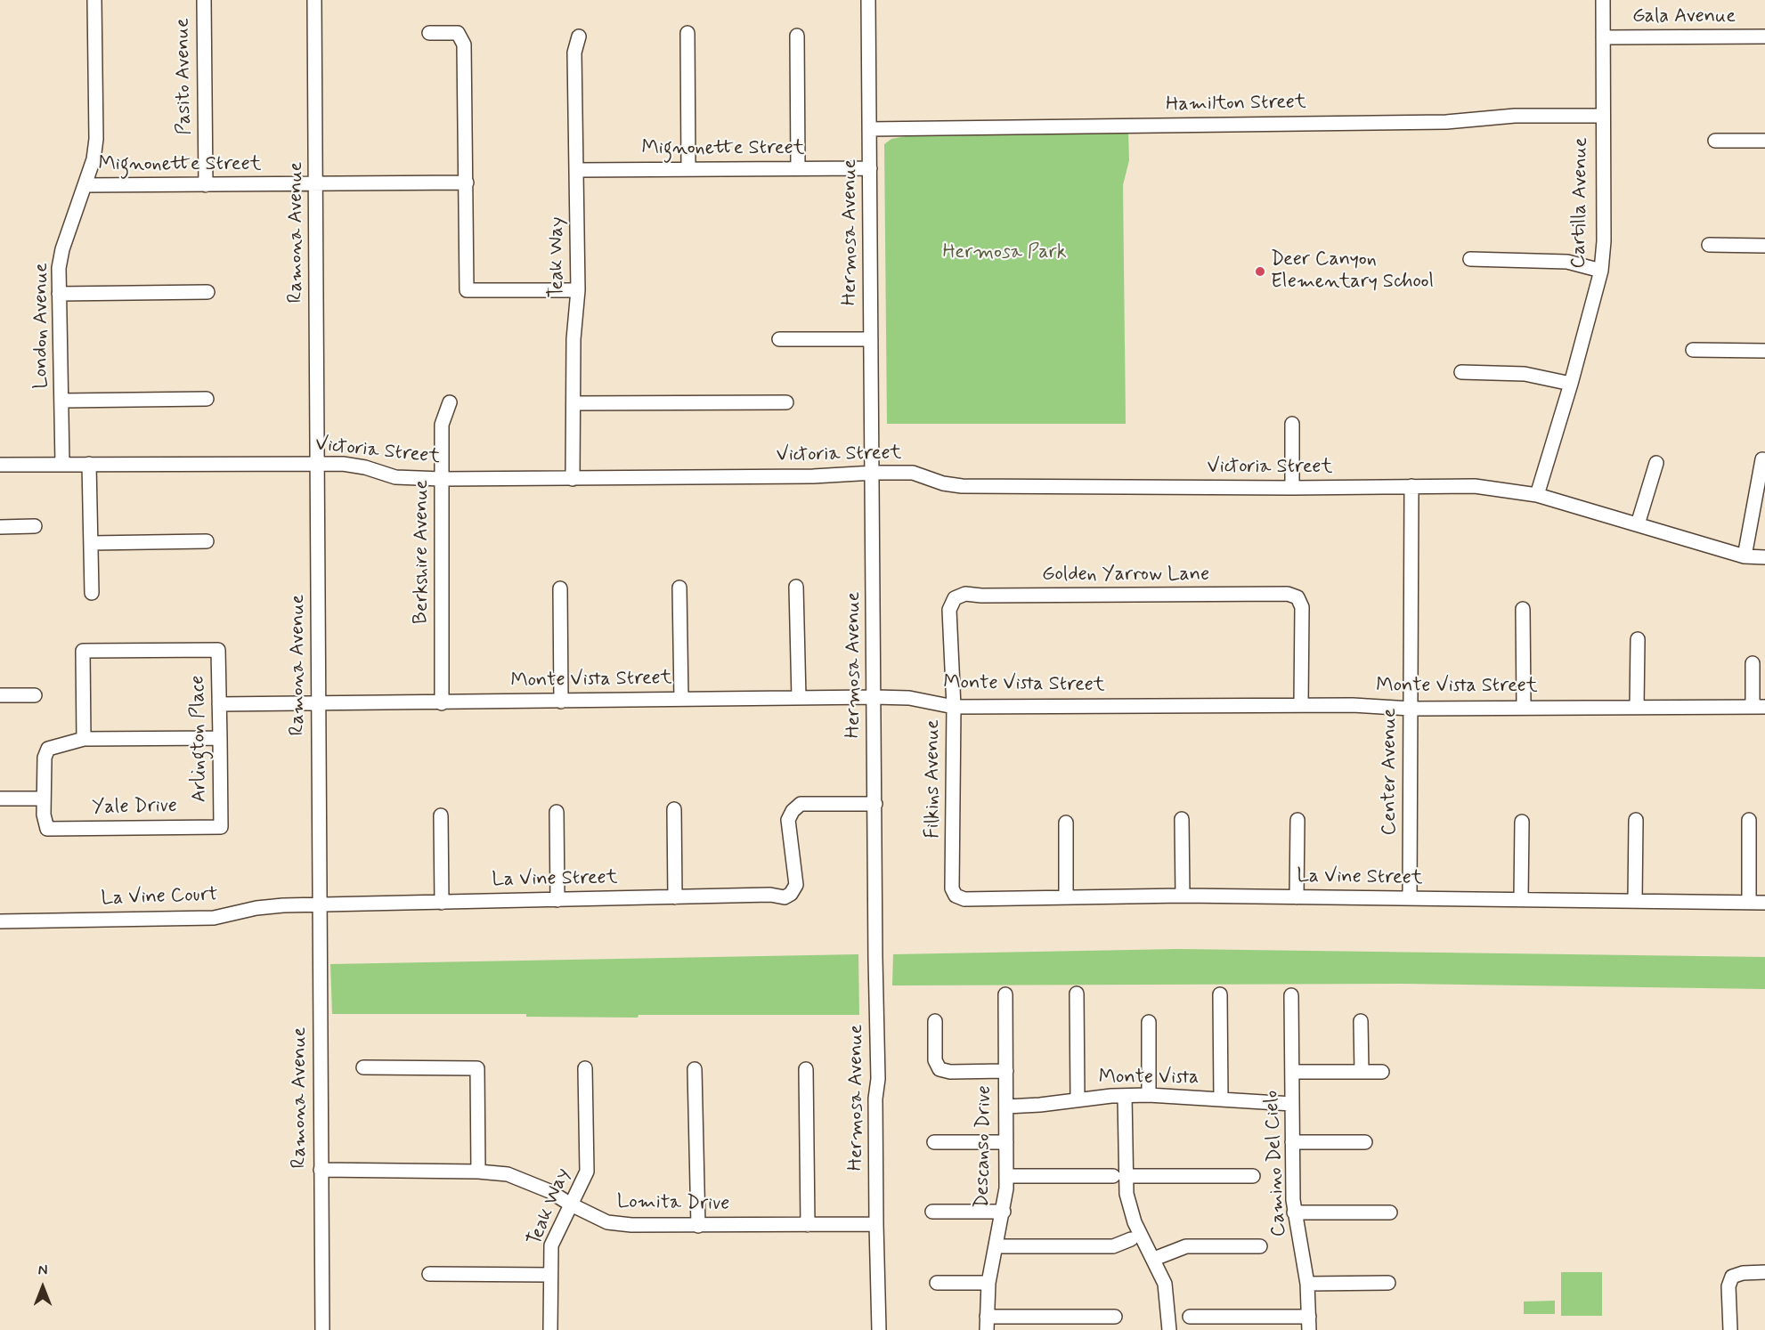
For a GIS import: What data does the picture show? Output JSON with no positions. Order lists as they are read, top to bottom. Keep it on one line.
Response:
{"streets":{"street":["Gala Avenue","Pasito Avenue","Hamilton Street","Mignonette Street","Cartilla Avenue","Ramona Avenue","Hermosa Avenue","Teak Way","London Avenue","Victoria Street","Berkshire Avenue","Golden Yarrow Lane","Monte Vista Street","Arlington Place","Center Avenue","Filkins Avenue","Yale Drive","La Vine Street","La Vine Court","Monte Vista","Descanso Drive","Camino Del Cielo","Lomita Drive"]},"crossings":[["Gala Avenue","Cartilla Avenue"],["Pasito Avenue","Mignonette Street"],["Hamilton Street","Cartilla Avenue"],["Hamilton Street","Hermosa Avenue"],["Mignonette Street","Ramona Avenue"],["Mignonette Street","Hermosa Avenue"],["Mignonette Street","Teak Way"],["Mignonette Street","London Avenue"],["Cartilla Avenue","Victoria Street"],["Ramona Avenue","Victoria Street"],["Ramona Avenue","Monte Vista Street"],["Ramona Avenue","La Vine Street"],["Ramona Avenue","La Vine Court"],["Ramona Avenue","Lomita Drive"],["Hermosa Avenue","Victoria Street"],["Hermosa Avenue","Monte Vista Street"],["Hermosa Avenue","La Vine Street"],["Hermosa Avenue","Lomita Drive"],["Teak Way","Victoria Street"],["Teak Way","Lomita Drive"],["London Avenue","Victoria Street"],["Victoria Street","Berkshire Avenue"],["Victoria Street","Center Avenue"],["Berkshire Avenue","Monte Vista Street"],["Golden Yarrow Lane","Monte Vista Street"],["Golden Yarrow Lane","Filkins Avenue"],["Monte Vista Street","Arlington Place"],["Monte Vista Street","Center Avenue"],["Monte Vista Street","Filkins Avenue"],["Arlington Place","Yale Drive"],["Center Avenue","La Vine Street"],["Filkins Avenue","La Vine Street"],["La Vine Street","La Vine Court"],["Monte Vista","Descanso Drive"],["Monte Vista","Camino Del Cielo"]],"parks":["Hermosa Park"],"places":["Deer Canyon Elementary School"],"north":"top"}
